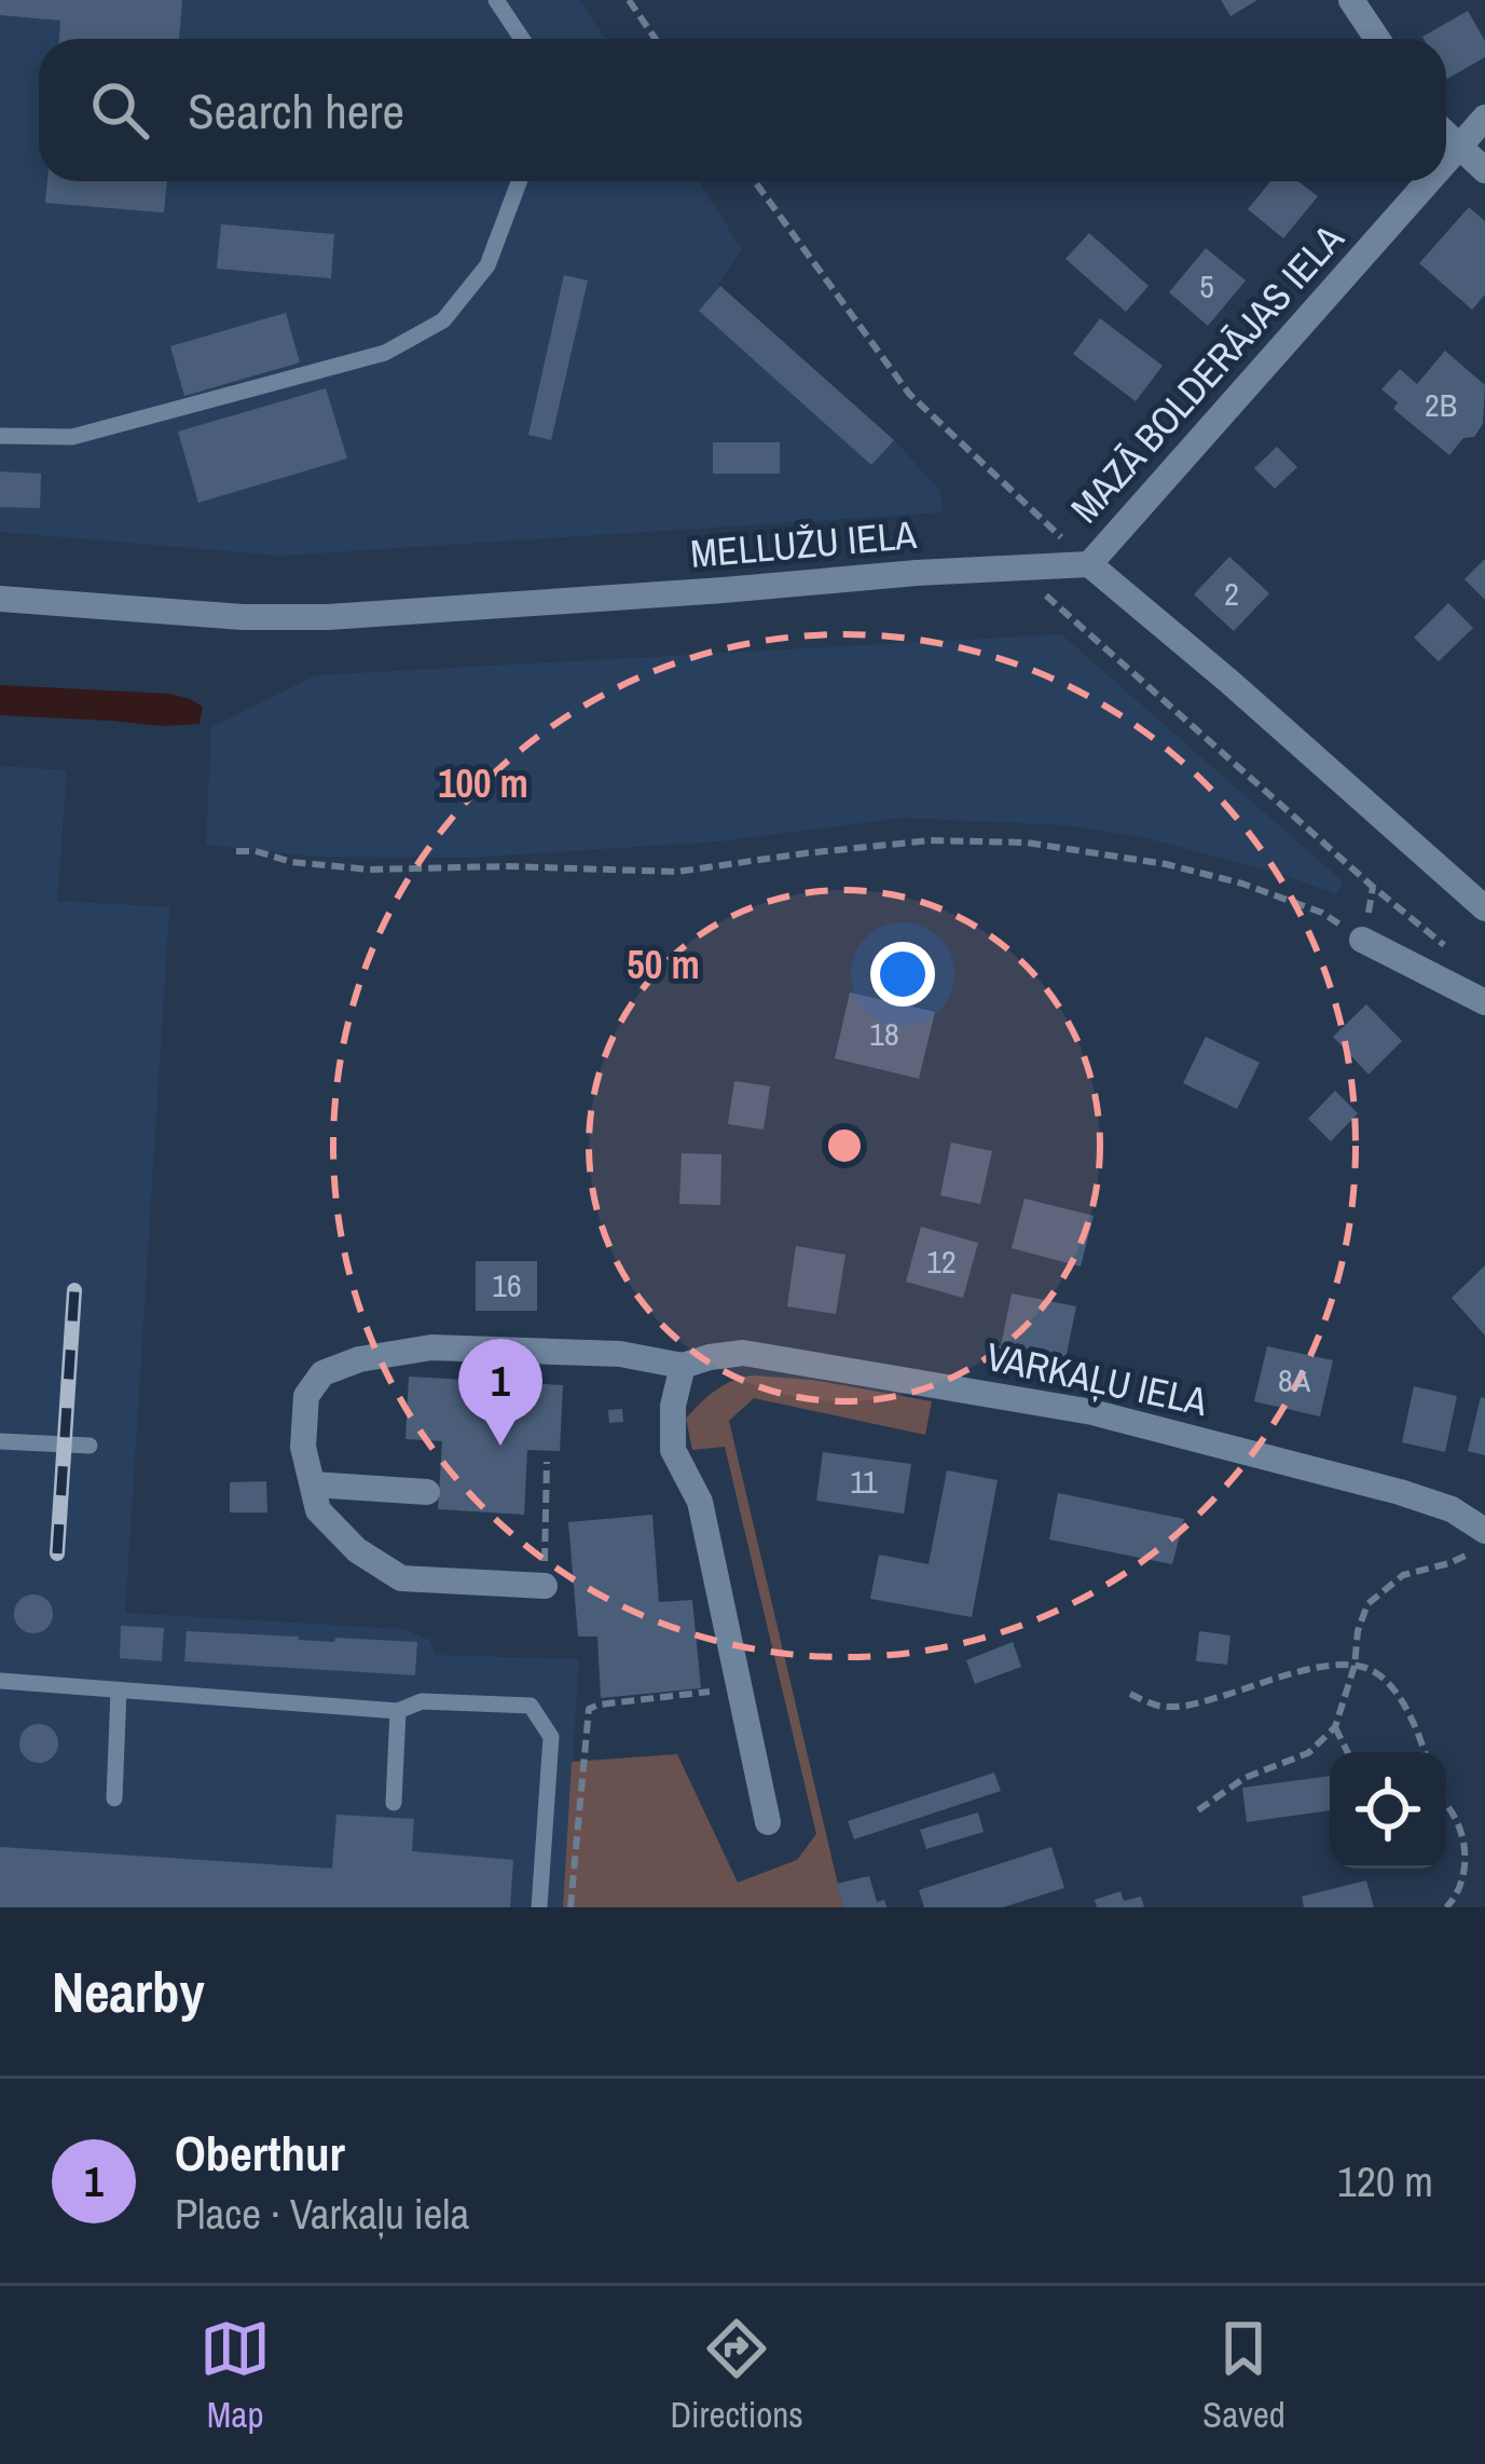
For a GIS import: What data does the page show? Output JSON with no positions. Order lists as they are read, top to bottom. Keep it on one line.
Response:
{"streets":{"street":["MAZĀ BOLDERĀJAS IELA","MELLUŽU IELA","VARKAĻU IELA"]},"crossings":[["MAZĀ BOLDERĀJAS IELA","MELLUŽU IELA"]],"house_numbers":["5","2B","2","18","12","16","8A","11"],"page":{"search":"Search here","pins":"1","heading":"Nearby","list":[{"mark":"1","name":"Oberthur","note":"Place · Varkaļu iela","value":"120 m"}],"nav":["Map","Directions","Saved"]},"rings":["100 m","50 m"]}
